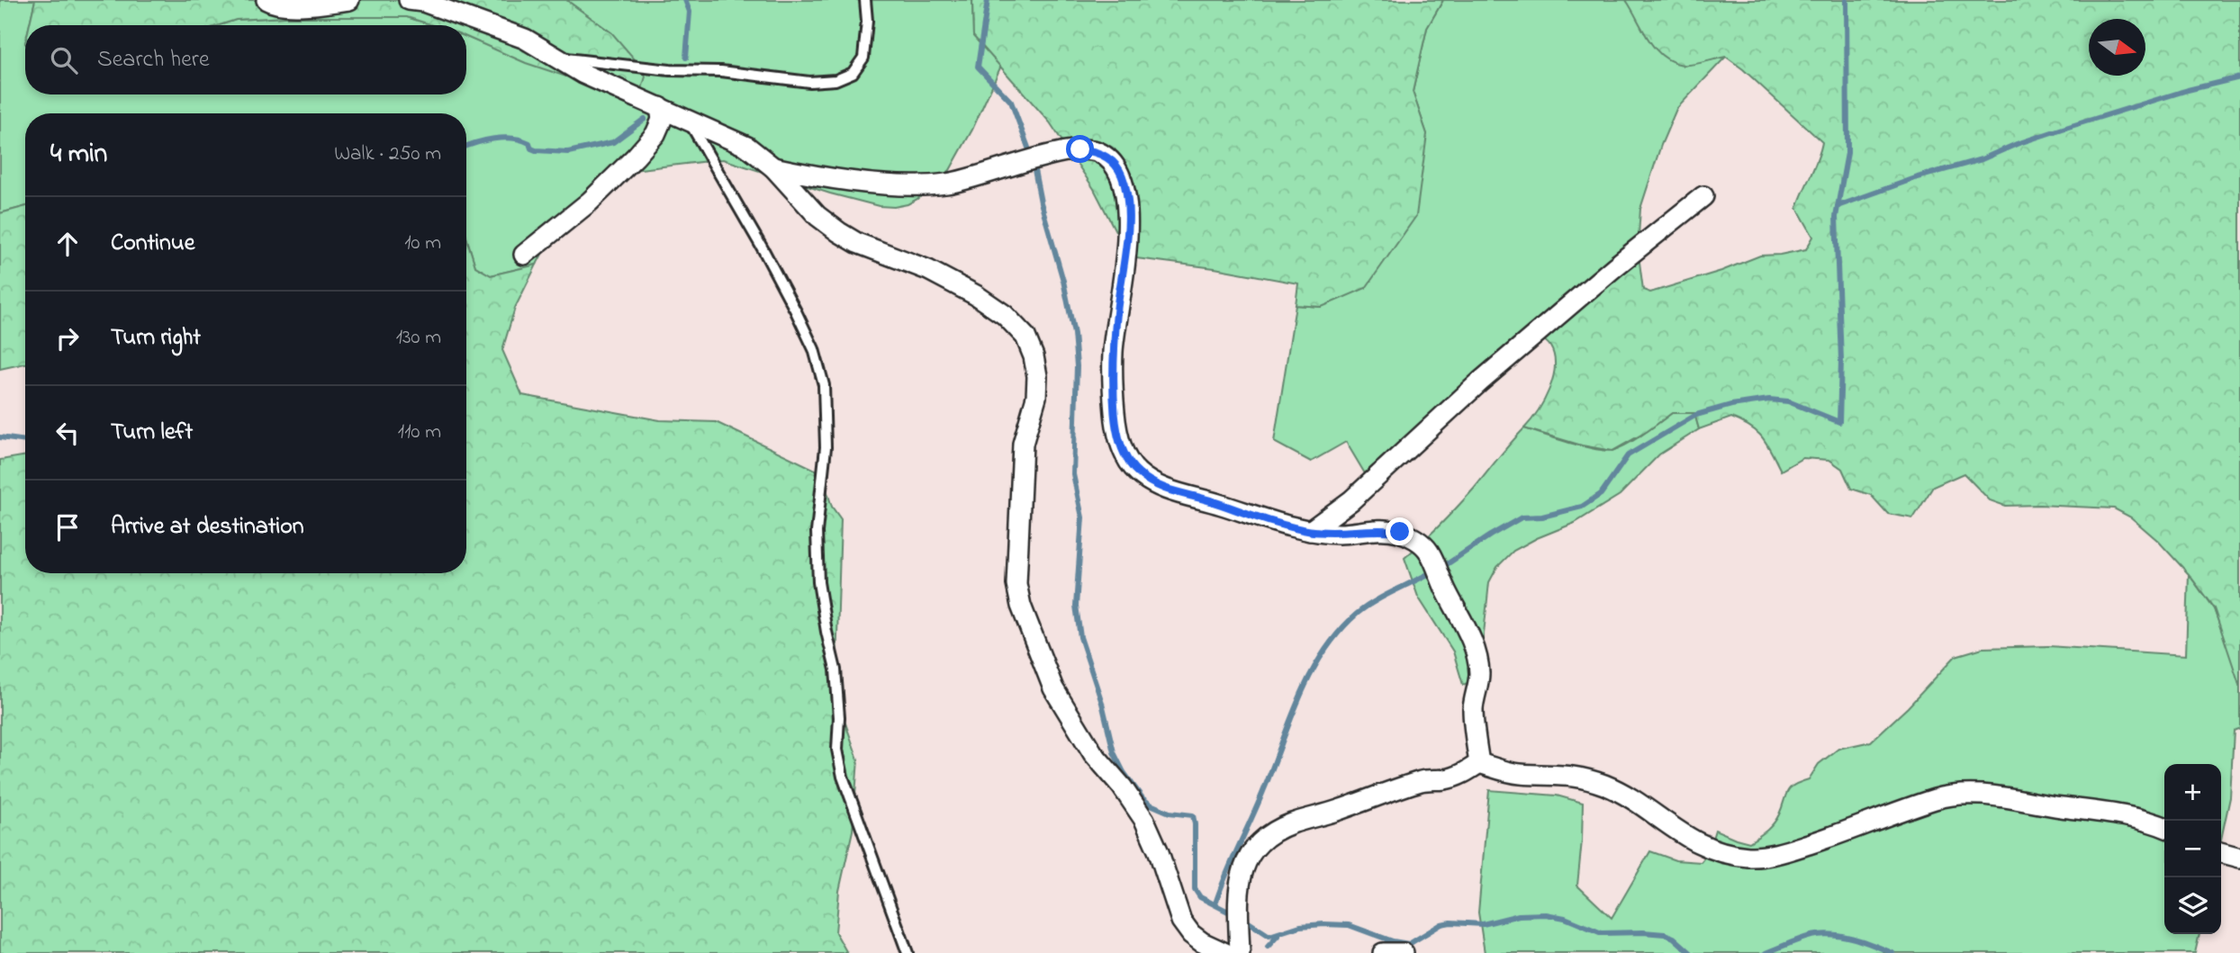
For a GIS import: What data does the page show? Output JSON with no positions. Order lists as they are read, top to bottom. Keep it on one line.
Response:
{"north":"right","page":{"search":"Search here","heading":["4 min","Walk · 250 m"],"list":[["Continue","10 m"],["Turn right","130 m"],["Turn left","110 m"],"Arrive at destination"],"map_buttons":["+","−"]}}
